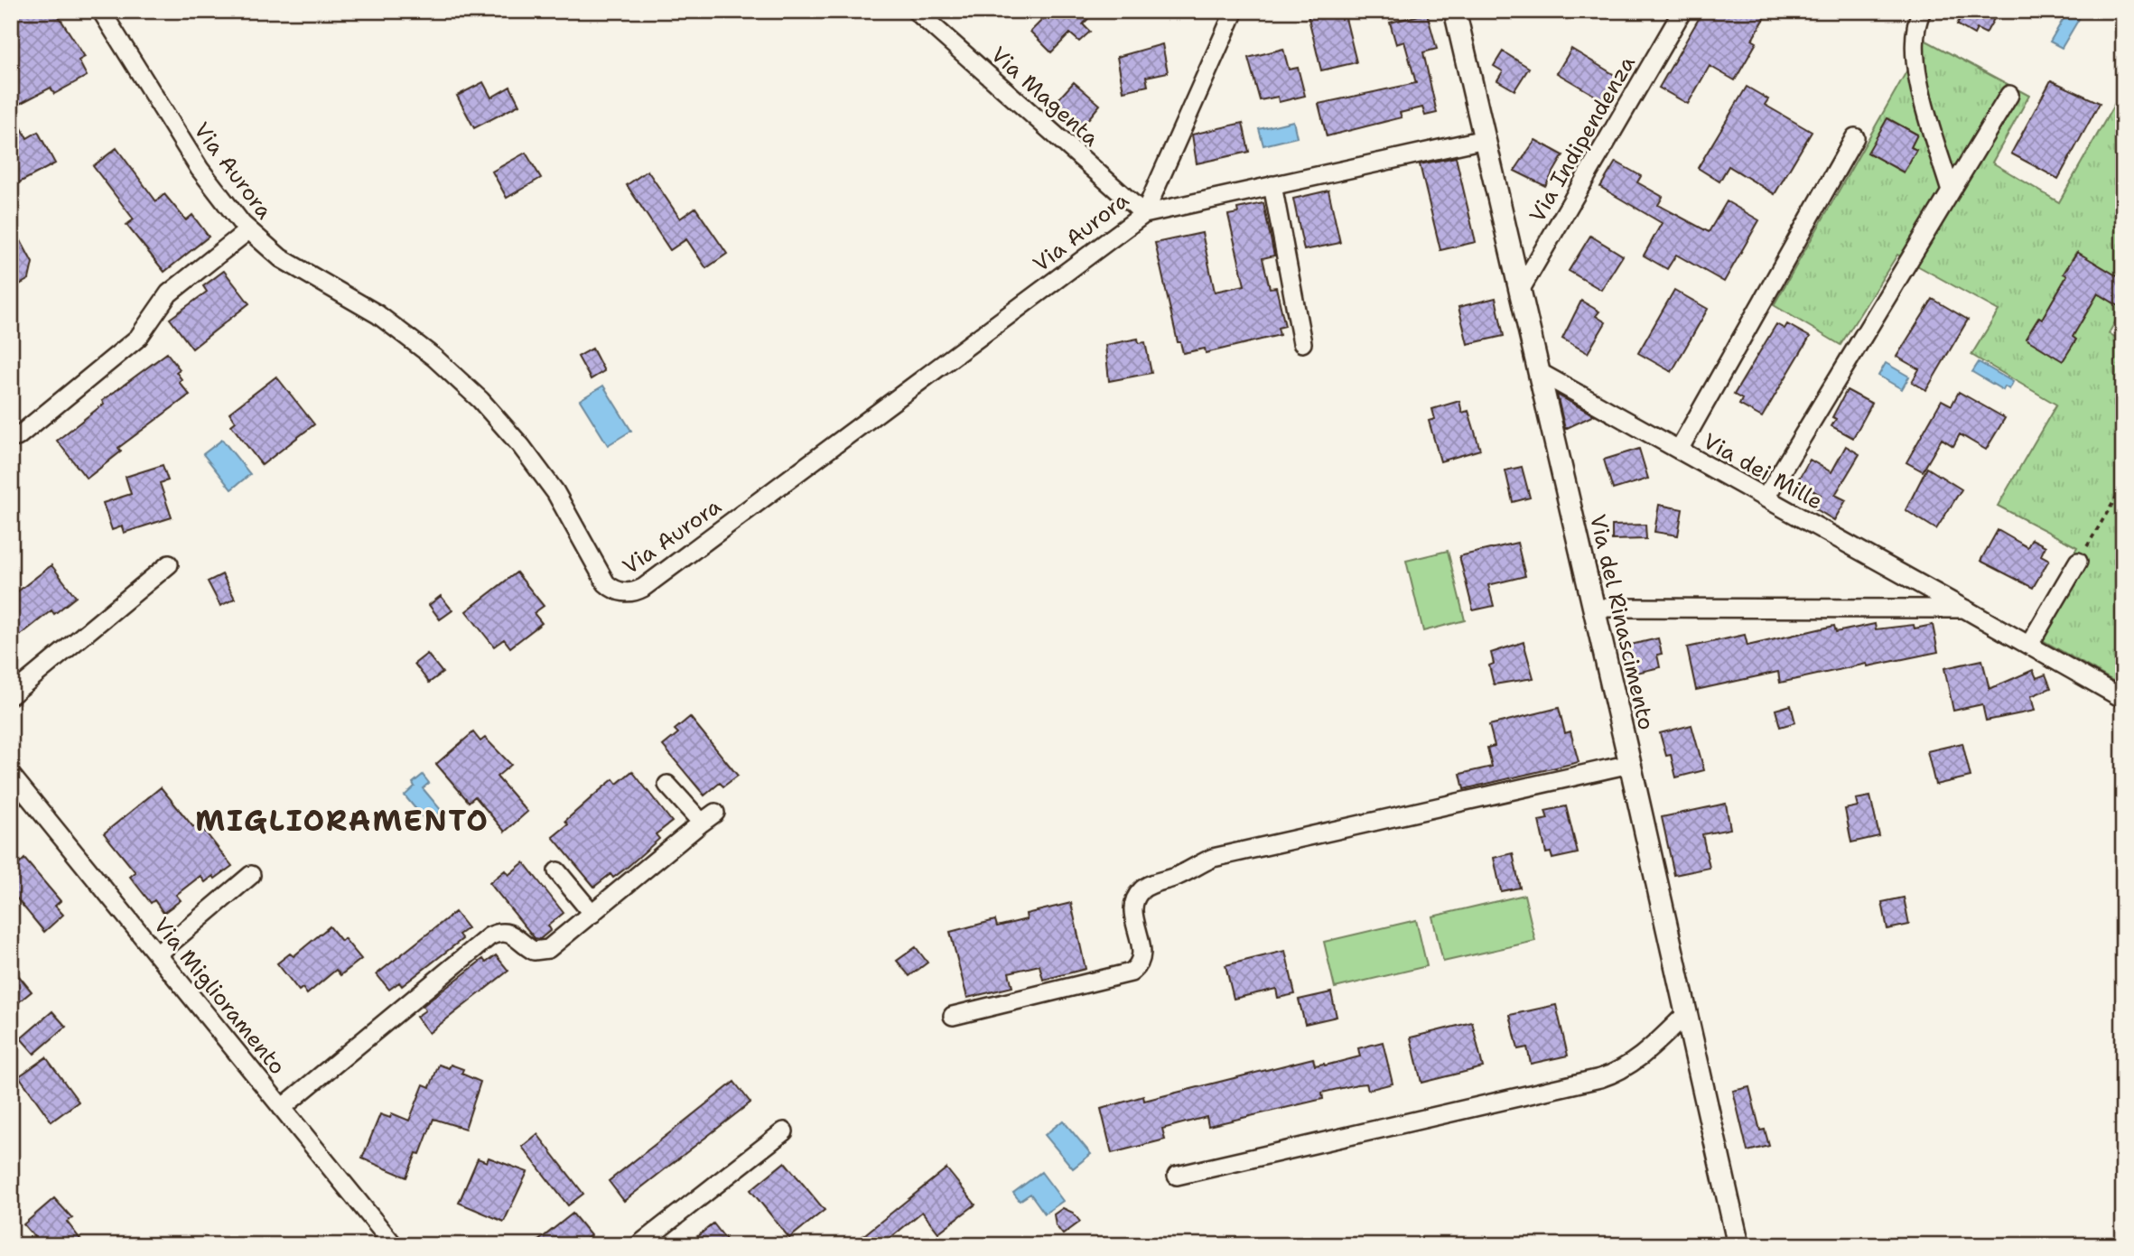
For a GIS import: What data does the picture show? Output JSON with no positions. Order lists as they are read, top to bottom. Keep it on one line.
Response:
{"streets":{"street":["Via Magenta","Via Indipendenza","Via Aurora","Via dei Mille","Via del Rinascimento","Via Miglioramento"]},"crossings":[["Via Magenta","Via Aurora"],["Via Indipendenza","Via del Rinascimento"],["Via dei Mille","Via del Rinascimento"]],"districts":["MIGLIORAMENTO"]}
